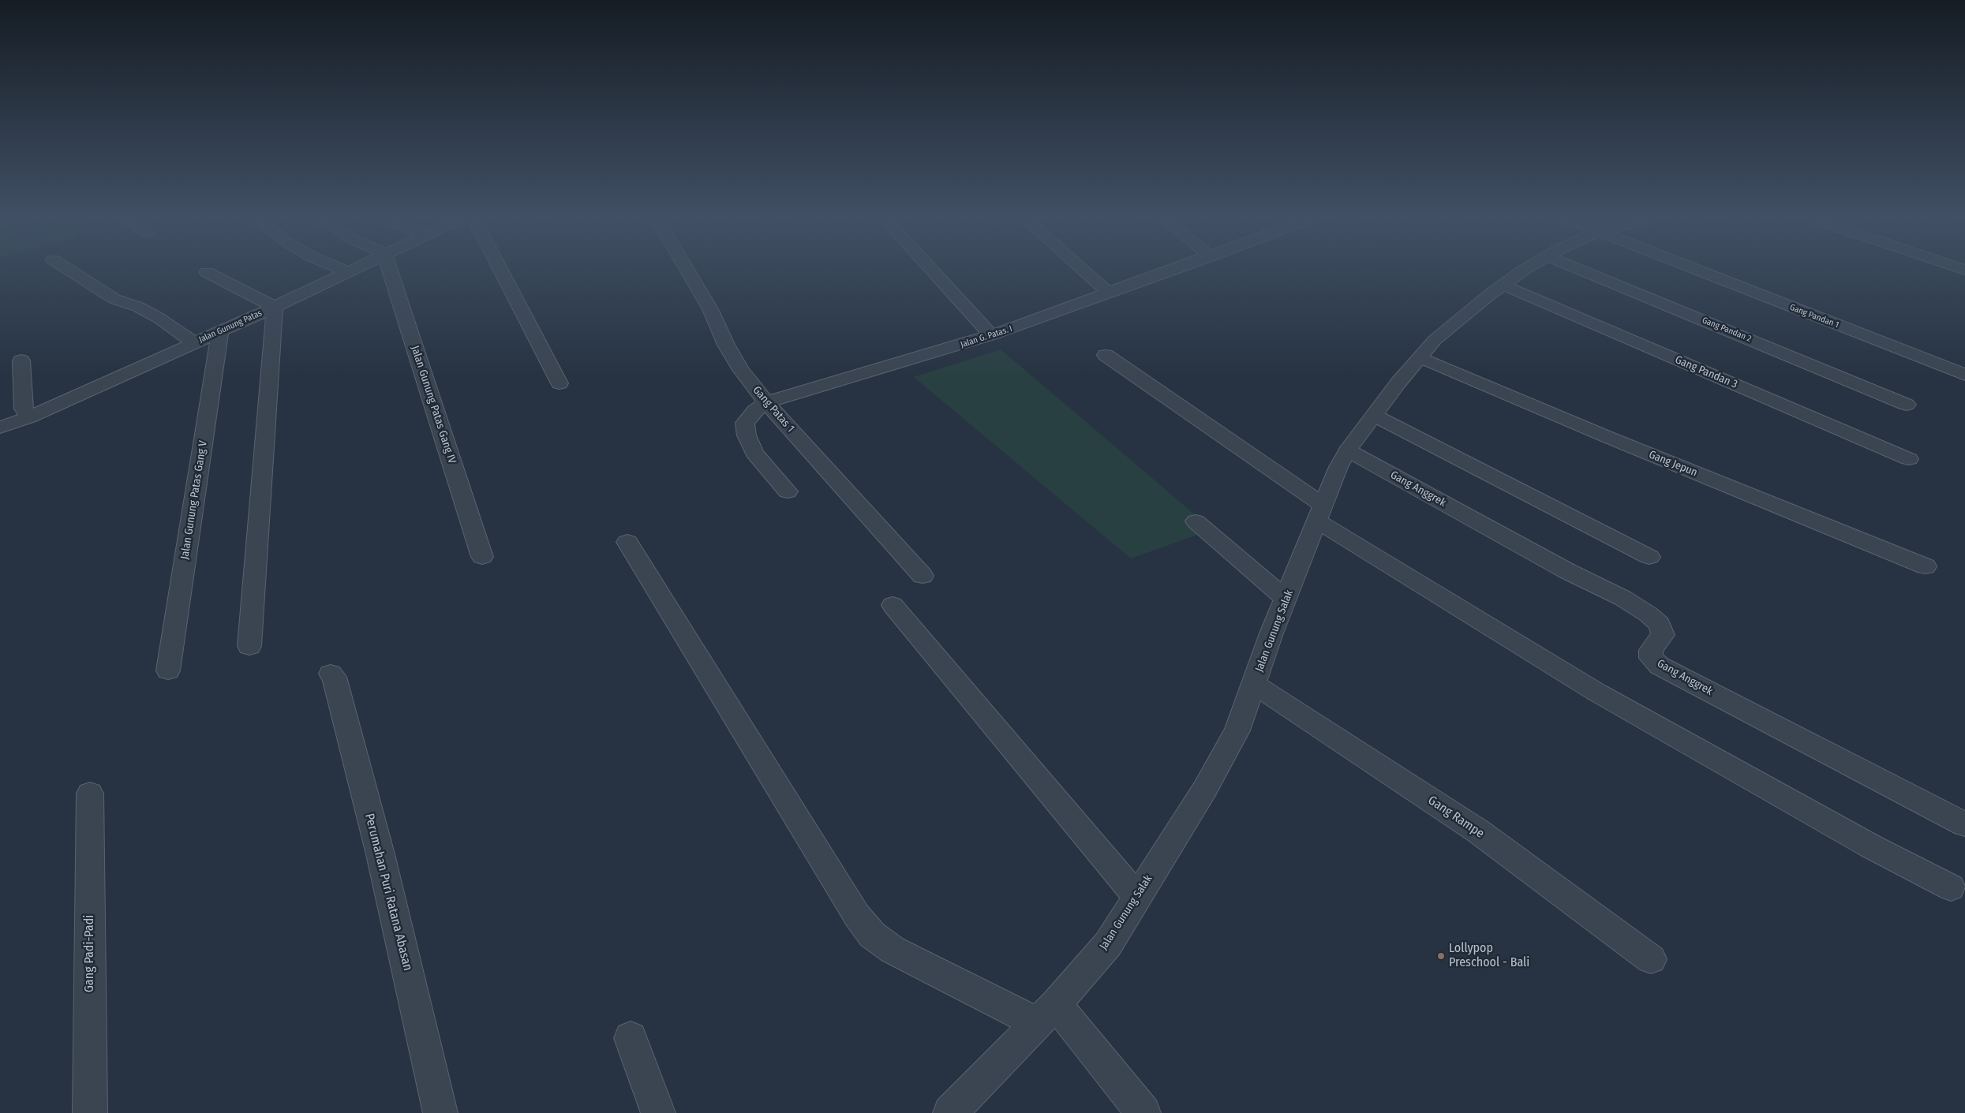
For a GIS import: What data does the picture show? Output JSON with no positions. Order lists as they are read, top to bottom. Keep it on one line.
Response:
{"streets":{"street":["Gang Pandan 1","Jalan Gunung Patas","Gang Pandan 2","Jalan G. Patas. I","Gang Pandan 3","Jalan Gunung Patas Gang IV","Gang Patas 1","Gang Jepun","Gang Anggrek","Jalan Gunung Patas Gang V","Jalan Gunung Salak","Gang Rampe","Perumahan Puri Ratana Abasan","Gang Padi-Padi"]},"crossings":[["Jalan Gunung Patas","Jalan Gunung Patas Gang V"],["Jalan G. Patas. I","Gang Patas 1"],["Gang Pandan 3","Jalan Gunung Salak"],["Gang Jepun","Jalan Gunung Salak"],["Gang Anggrek","Jalan Gunung Salak"],["Jalan Gunung Salak","Gang Rampe"]],"places":["Lollypop Preschool - Bali"]}
